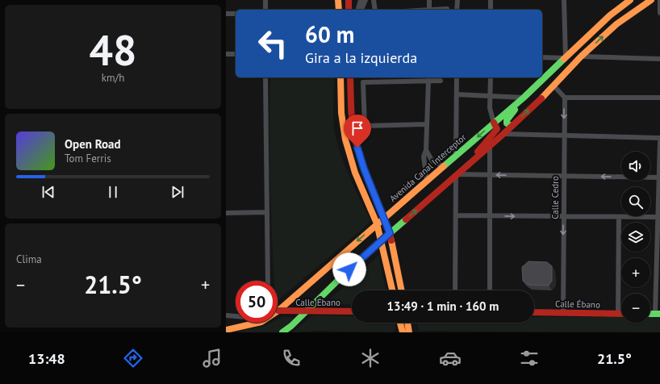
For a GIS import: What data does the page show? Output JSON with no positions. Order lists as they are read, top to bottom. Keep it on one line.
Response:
{"streets":{"main road":["Avenida Canal Interceptor","Calle Ébano"],"street":["Calle Cedro"]},"crossings":[["Avenida Canal Interceptor","Calle Ébano"],["Calle Cedro","Calle Ébano"]],"one_way":["Calle Cedro"],"page":{"tile":[["48","km/h"],"Clima"],"turn":["60 m","Gira a la izquierda"],"song":["Open Road","Tom Ferris"],"map_buttons":["+","−"],"heat":["−","21.5°","+"],"limit":"50","trip":"13:49 · 1 min · 160 m","tabs":["13:48","21.5°"]}}
